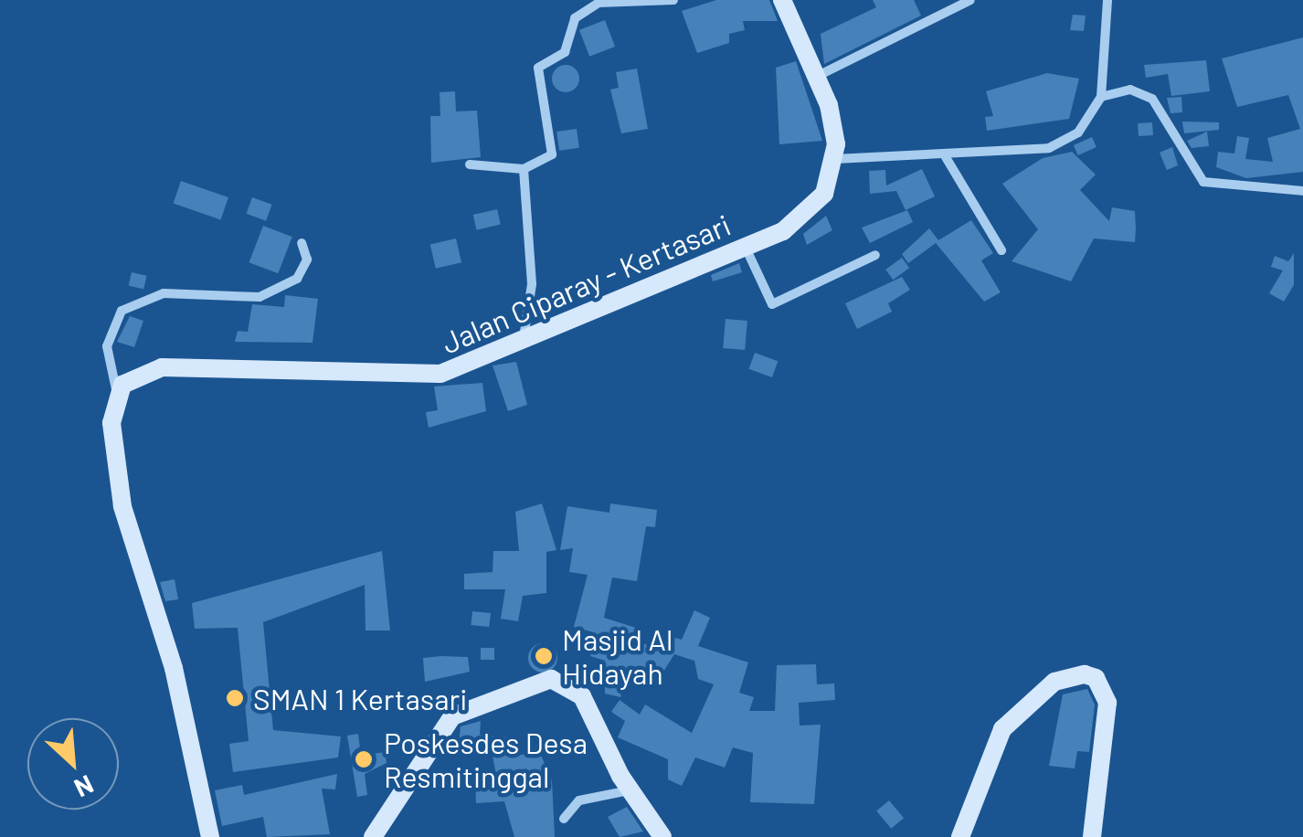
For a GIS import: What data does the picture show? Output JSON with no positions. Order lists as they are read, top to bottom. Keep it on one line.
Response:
{"streets":{"main road":["Jalan Ciparay - Kertasari"]},"places":["Masjid Al Hidayah","SMAN 1 Kertasari","Poskesdes Desa Resmitinggal"],"north":"bottom right"}
